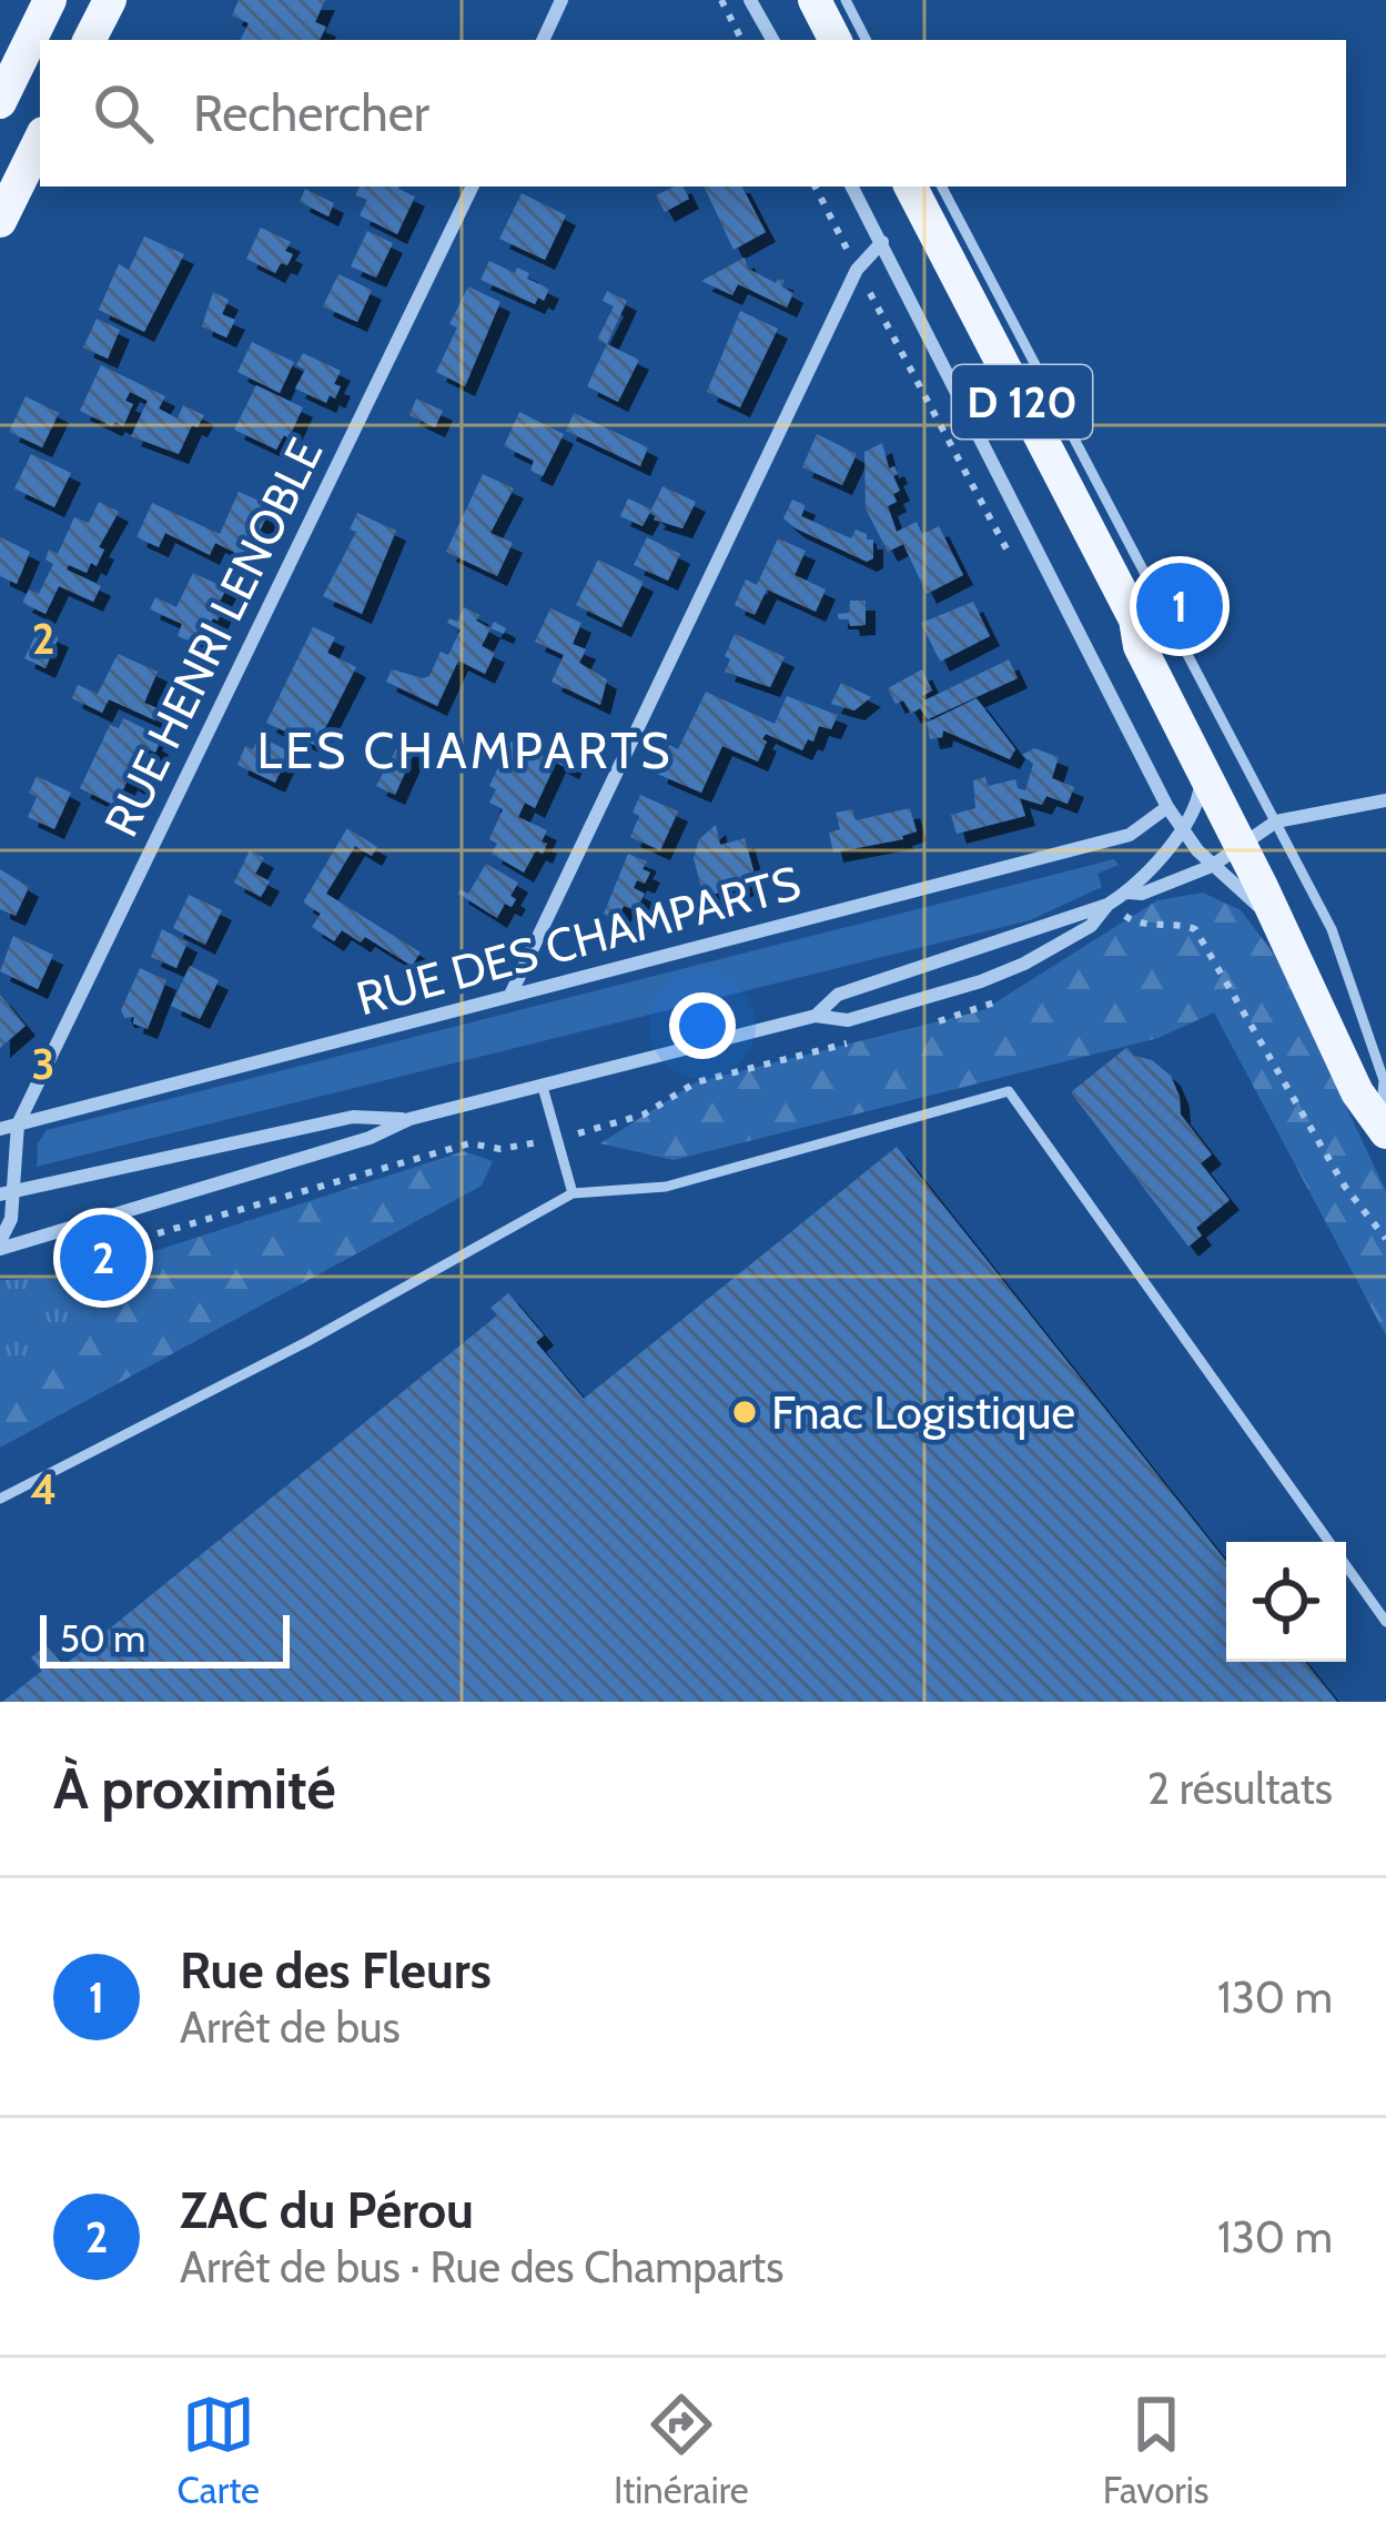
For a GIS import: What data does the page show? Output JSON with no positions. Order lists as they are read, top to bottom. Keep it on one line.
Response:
{"streets":{"main road":["D 120"],"street":["RUE HENRI LENOBLE","RUE DES CHAMPARTS"]},"crossings":[["RUE HENRI LENOBLE","RUE DES CHAMPARTS"]],"districts":["LES CHAMPARTS"],"places":["Fnac Logistique"],"scale_bar":"50 m","page":{"search":"Rechercher","pins":["1","2"],"scale":"50 m","heading":["À proximité","2 résultats"],"list":[{"mark":"1","name":"Rue des Fleurs","note":"Arrêt de bus","value":"130 m"},{"mark":"2","name":"ZAC du Pérou","note":"Arrêt de bus · Rue des Champarts","value":"130 m"}],"nav":["Carte","Itinéraire","Favoris"]},"grid":{"rows":["2","3","4"]}}
